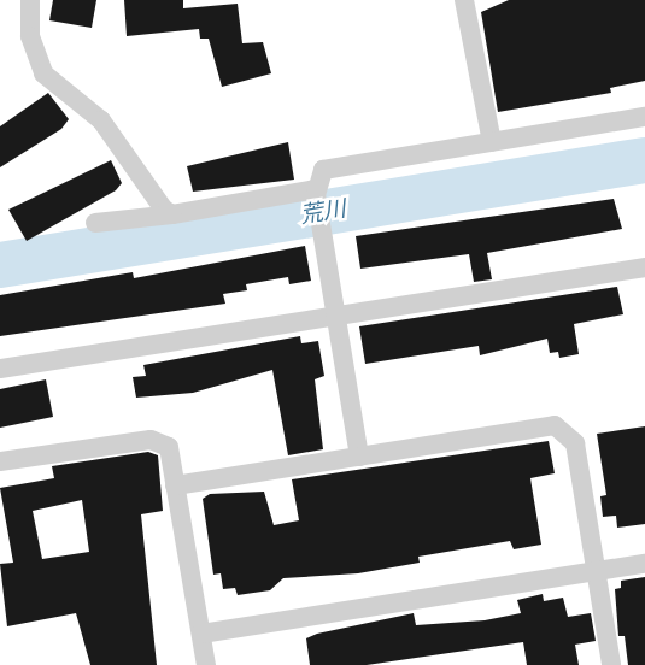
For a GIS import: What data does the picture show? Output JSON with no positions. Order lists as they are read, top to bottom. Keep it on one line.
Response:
{"water":["荒川"]}
